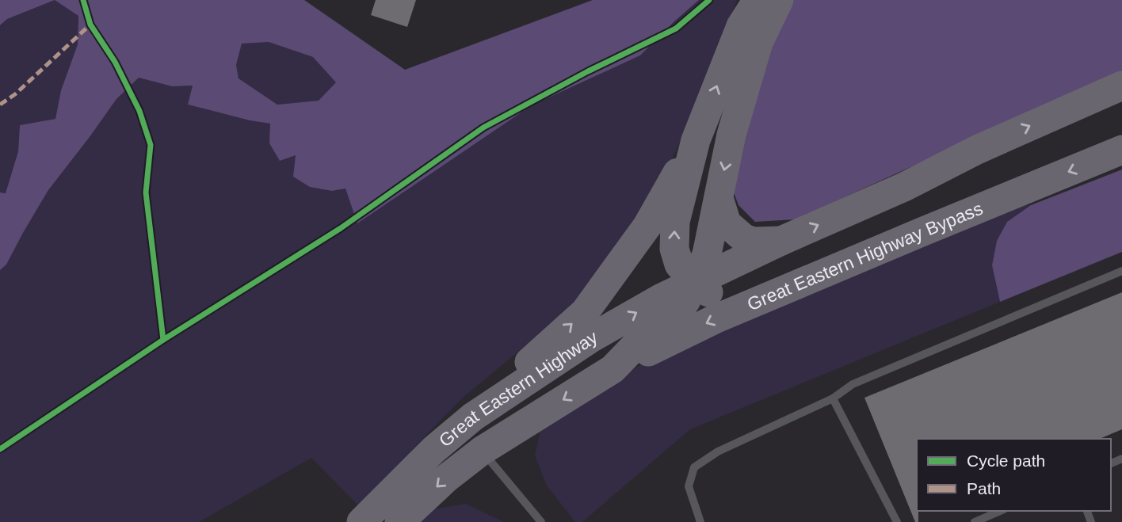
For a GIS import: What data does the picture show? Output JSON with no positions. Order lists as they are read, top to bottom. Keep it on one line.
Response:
{"streets":{"highway":["Great Eastern Highway Bypass","Great Eastern Highway"]},"crossings":[["Great Eastern Highway Bypass","Great Eastern Highway"]],"legend":["Cycle path","Path"]}
